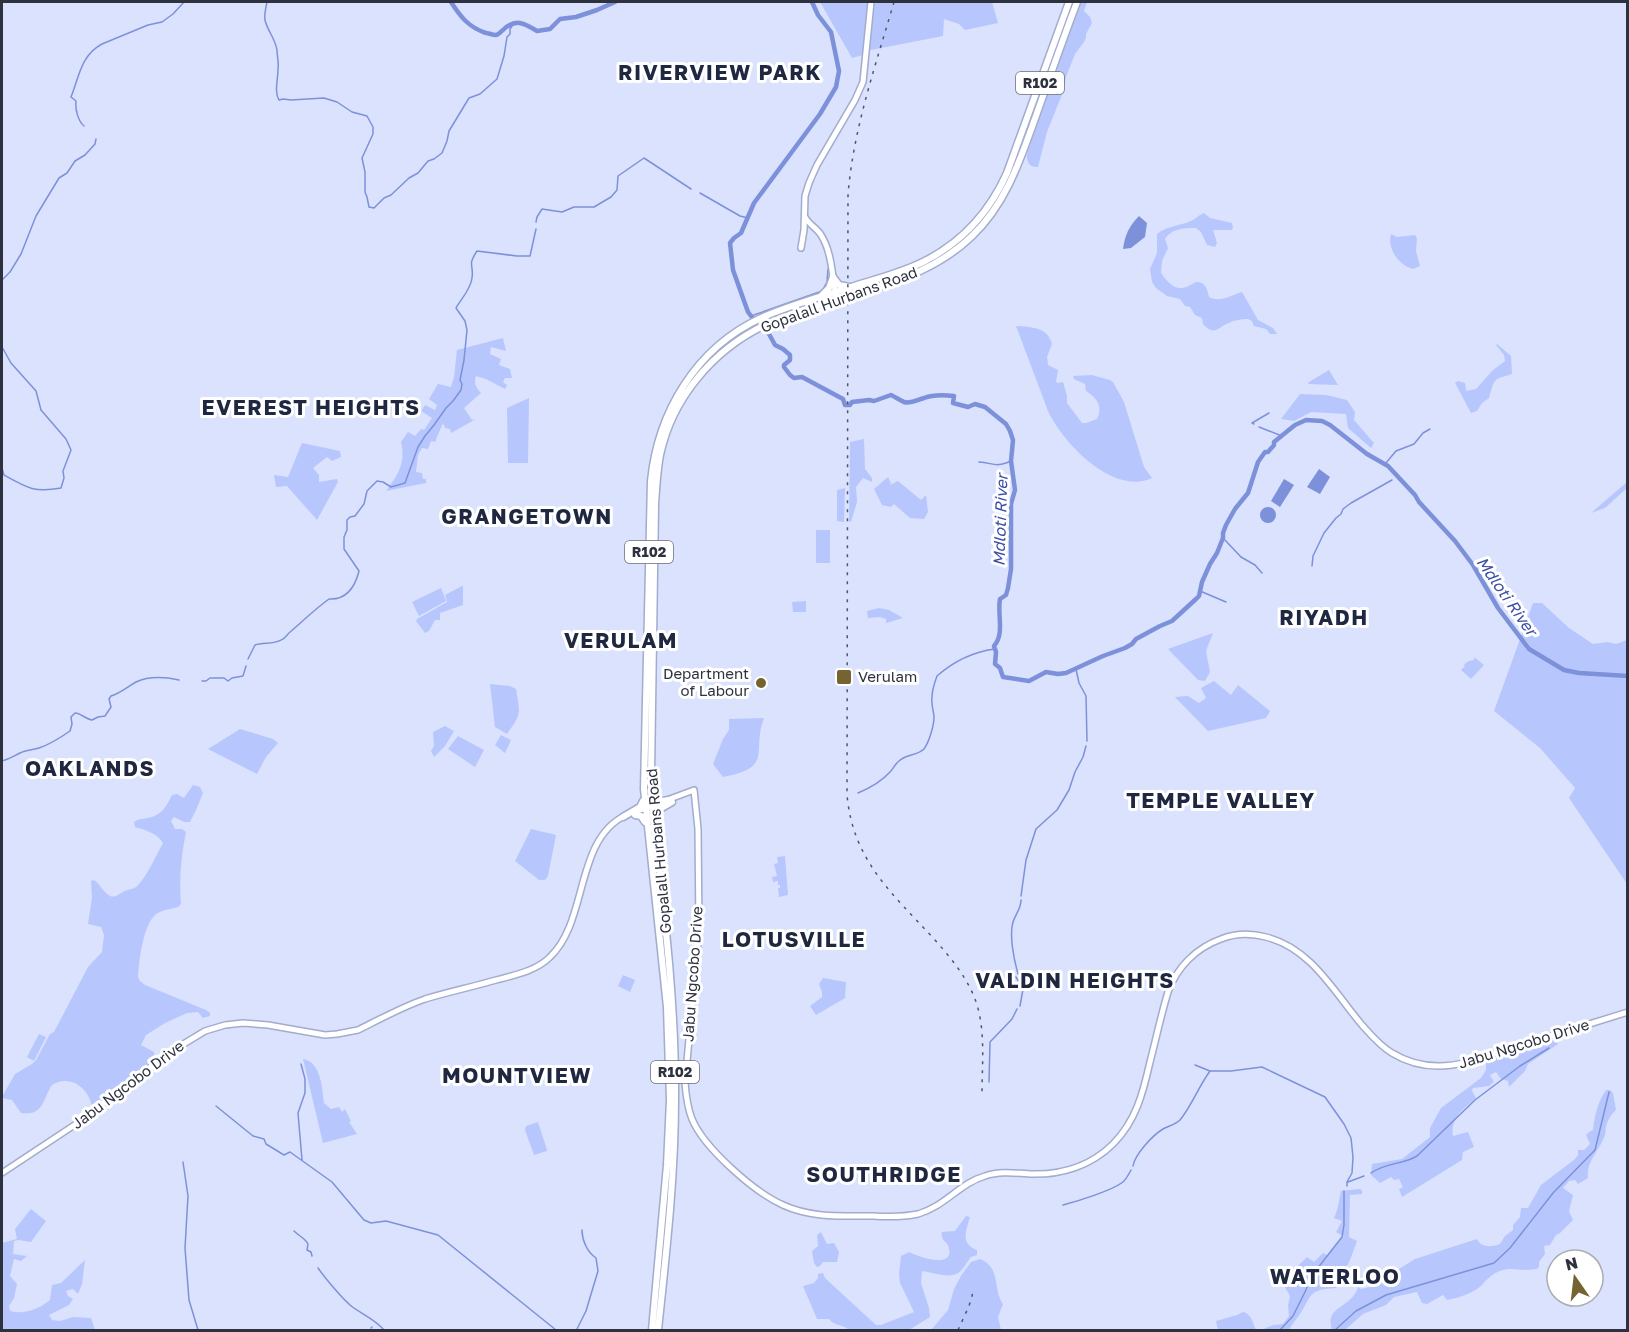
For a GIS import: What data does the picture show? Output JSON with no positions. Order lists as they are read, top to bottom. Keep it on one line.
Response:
{"streets":{"main road":["R102","Gopalall Hurbans Road","Jabu Ngcobo Drive"]},"crossings":[["Gopalall Hurbans Road","Jabu Ngcobo Drive"]],"districts":["RIVERVIEW PARK","EVEREST HEIGHTS","GRANGETOWN","RIYADH","VERULAM","OAKLANDS","TEMPLE VALLEY","LOTUSVILLE","VALDIN HEIGHTS","MOUNTVIEW","SOUTHRIDGE","WATERLOO"],"water":["Mdloti River"],"places":{"transit":["Verulam"],"other":["Department of Labour"]},"north":"top"}
